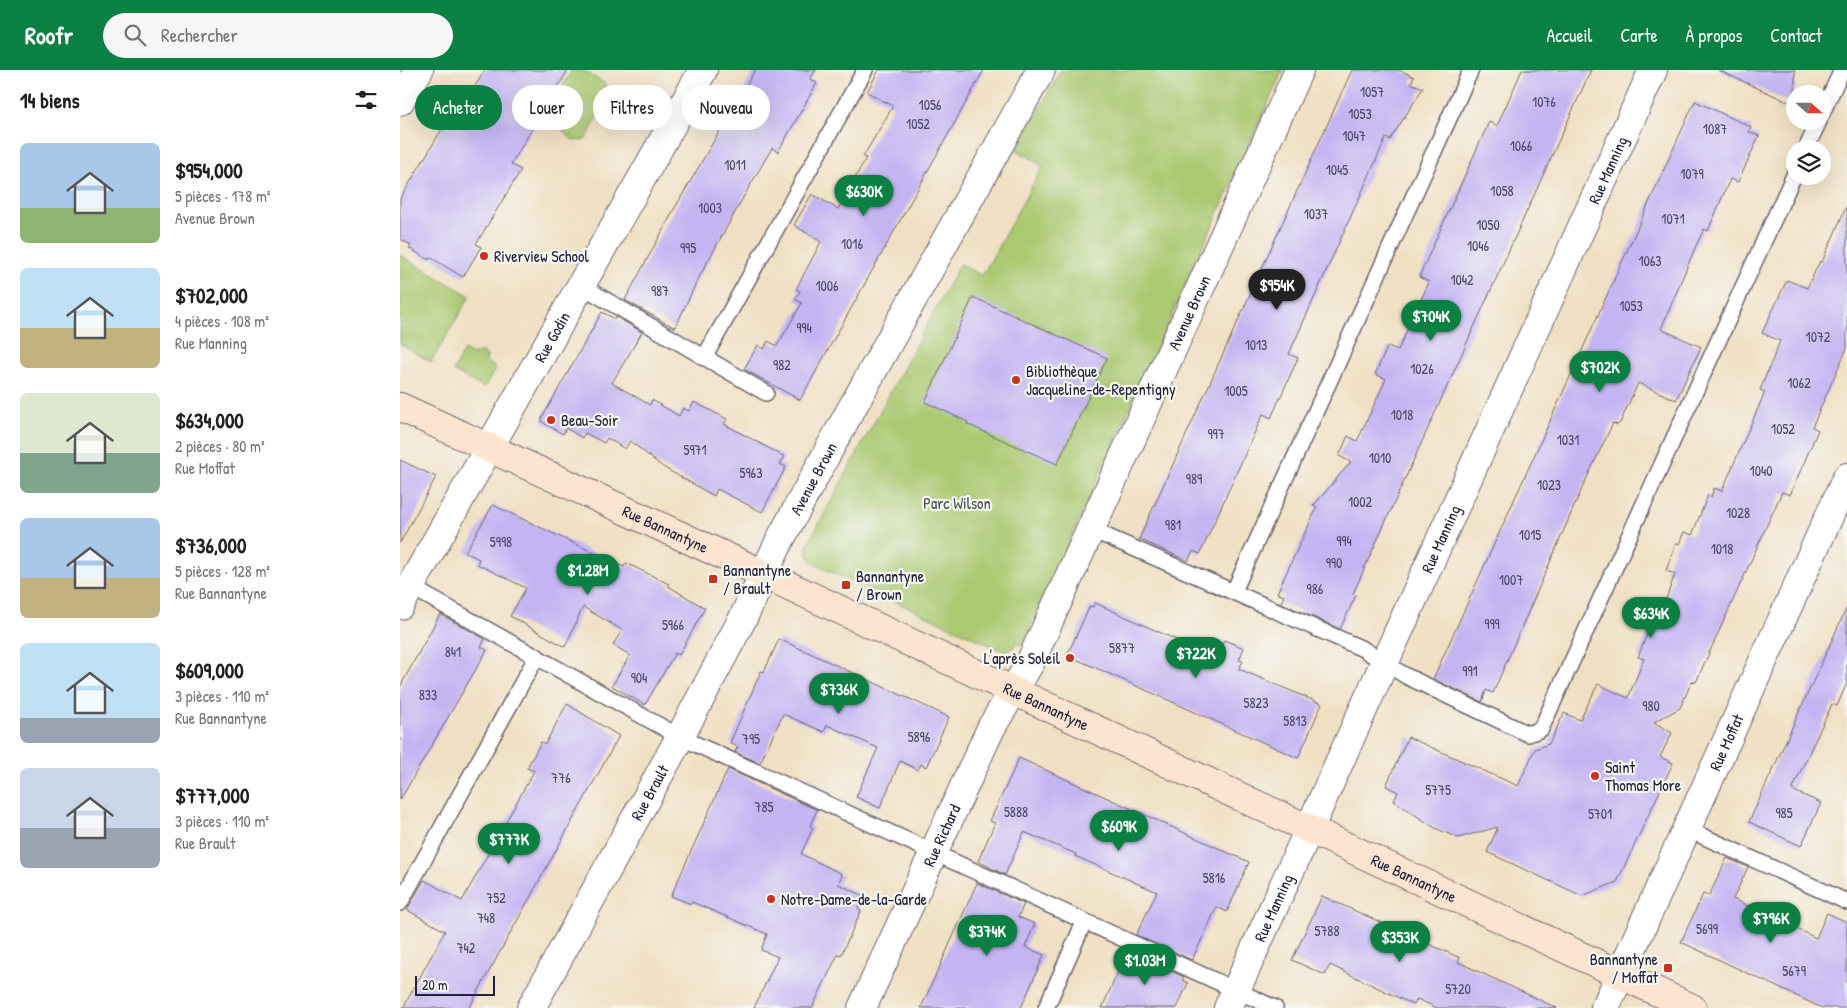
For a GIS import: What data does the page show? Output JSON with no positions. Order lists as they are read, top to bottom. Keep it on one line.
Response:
{"streets":{"street":["Rue Manning","Avenue Brown","Rue Godin","Rue Bannantyne","Rue Moffat","Rue Brault","Rue Richard"]},"crossings":[["Rue Manning","Rue Bannantyne"],["Avenue Brown","Rue Bannantyne"],["Avenue Brown","Rue Brault"],["Avenue Brown","Rue Richard"],["Rue Godin","Rue Bannantyne"],["Rue Bannantyne","Rue Moffat"],["Rue Bannantyne","Rue Brault"],["Rue Bannantyne","Rue Richard"]],"parks":["Parc Wilson"],"places":{"other":["Riverview School","Bibliothèque Jacqueline-de-Repentigny","Beau-Soir","L'après Soleil","Saint Thomas More","Notre-Dame-de-la-Garde"],"transit":["Bannantyne / Brault","Bannantyne / Brown","Bannantyne / Moffat"]},"house_numbers":["1057","1076","1056","1053","1052","1087","1047","1066","1011","1045","1079","1058","1003","1037","1071","1050","1016","1046","995","1063","1042","1006","987","1053","994","1072","1013","982","1026","1062","1005","1018","1052","997","1031","5971","1010","1040","5963","989","1023","1002","1028","981","1015","994","5998","1018","990","1007","986","999","5966","5877","841","991","904","833","5823","980","5813","5896","795","776","5775","785","5888","985","5701","5816","752","748","5699","5788","742","5679","5720"],"scale_bar":"20 m","north":"right","page":{"header":"Roofr","search":"Rechercher","nav":["Accueil","Carte","À propos","Contact"],"heading":"14 biens","chip":["Acheter","Louer","Filtres","Nouveau"],"list":[{"name":"$954,000","note":"5 pièces · 178 m² · Avenue Brown"},{"name":"$702,000","note":"4 pièces · 108 m² · Rue Manning"},{"name":"$634,000","note":"2 pièces · 80 m² · Rue Moffat"},{"name":"$736,000","note":"5 pièces · 128 m² · Rue Bannantyne"},{"name":"$609,000","note":"3 pièces · 110 m² · Rue Bannantyne"},{"name":"$777,000","note":"3 pièces · 110 m² · Rue Brault"}],"price":["$630K","$954K","$704K","$702K","$1.28M","$634K","$722K","$736K","$609K","$777K","$796K","$374K","$353K","$1.03M"],"scale":"20 m"}}
